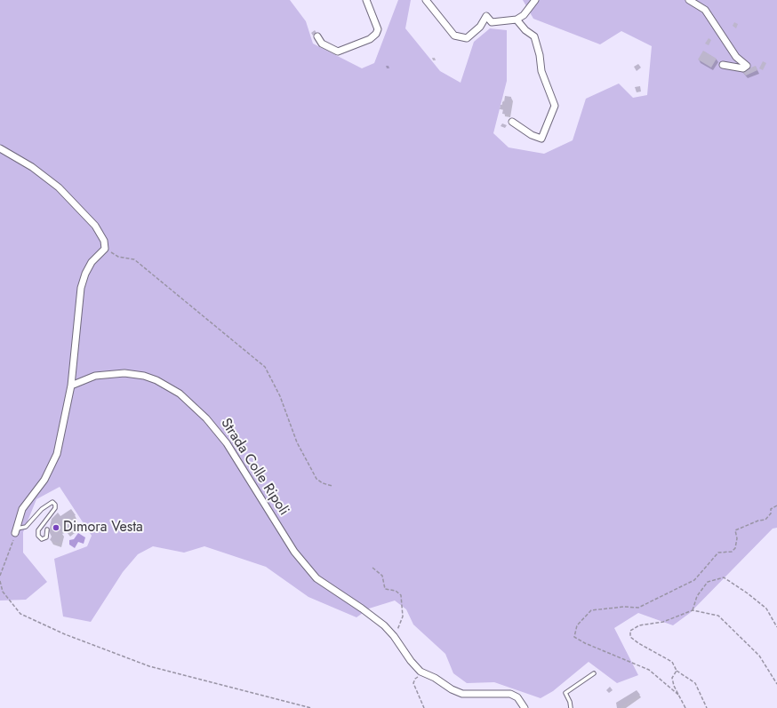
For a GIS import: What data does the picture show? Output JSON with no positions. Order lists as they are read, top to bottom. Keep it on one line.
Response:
{"streets":{"street":["Strada Colle Ripoli"]},"places":["Dimora Vesta"]}
